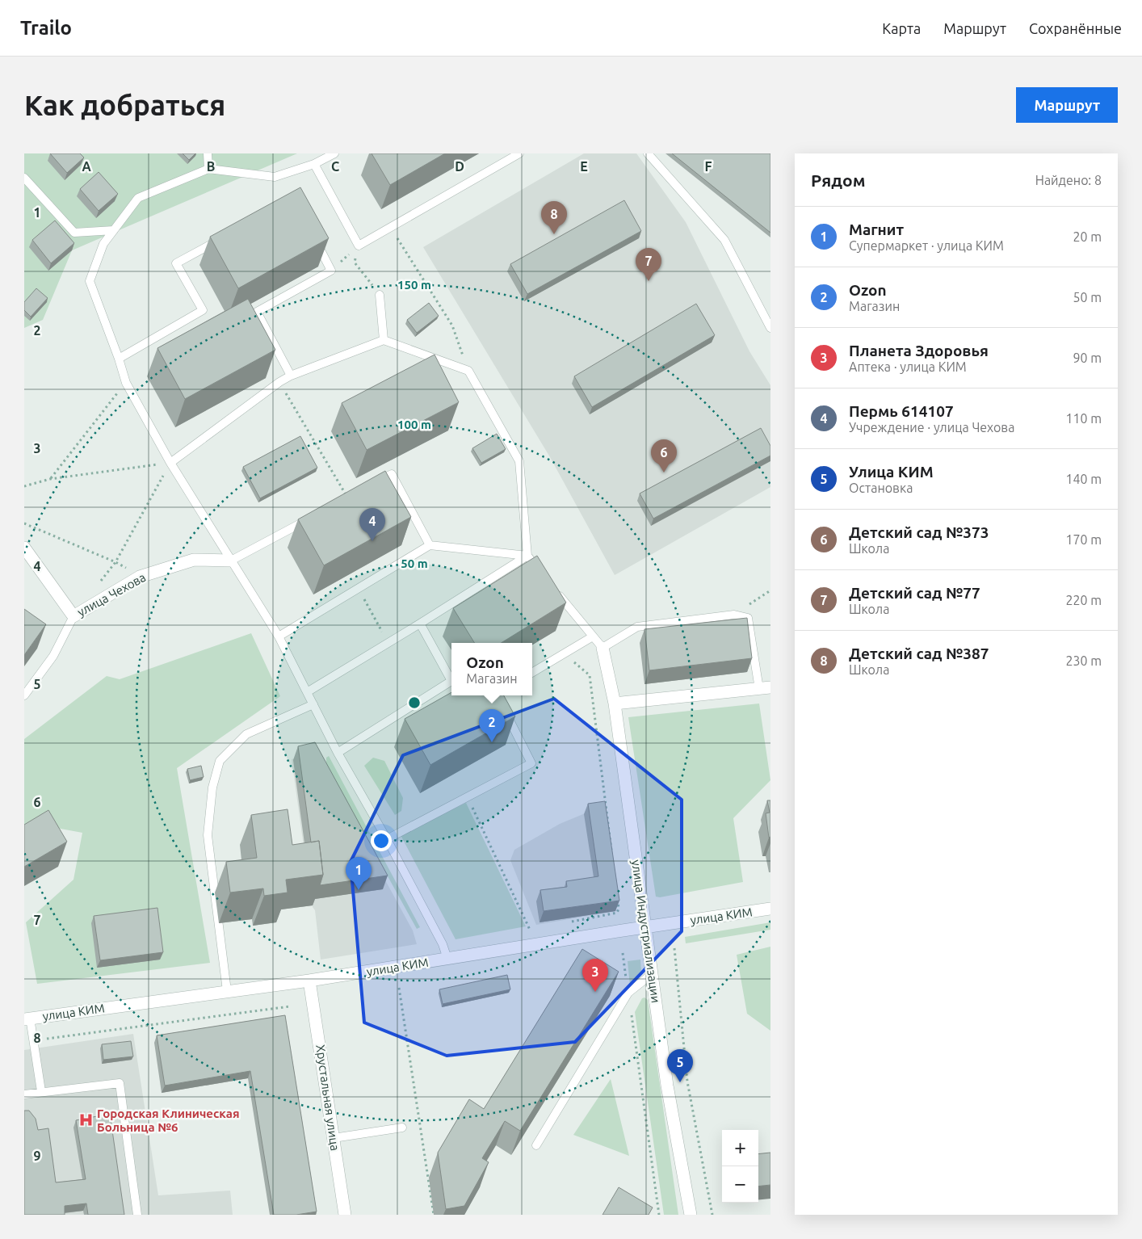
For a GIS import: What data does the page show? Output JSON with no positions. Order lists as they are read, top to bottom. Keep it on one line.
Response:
{"streets":{"street":["улица Чехова","улица КИМ","улица Индустриализации","Хрустальная улица"]},"crossings":[["улица КИМ","улица Индустриализации"],["улица КИМ","Хрустальная улица"]],"places":{"hospital":["Городская Клиническая Больница №6"]},"page":{"header":"Trailo","nav":["Карта","Маршрут","Сохранённые"],"buttons":"Маршрут","title":"Как добраться","heading":["Рядом","Найдено: 8"],"pins":["8","7","6","4","2","1","3","5"],"list":[{"mark":"1","name":"Магнит","note":"Супермаркет · улица КИМ","value":"20 m"},{"mark":"2","name":"Ozon","note":"Магазин","value":"50 m"},{"mark":"3","name":"Планета Здоровья","note":"Аптека · улица КИМ","value":"90 m"},{"mark":"4","name":"Пермь 614107","note":"Учреждение · улица Чехова","value":"110 m"},{"mark":"5","name":"Улица КИМ","note":"Остановка","value":"140 m"},{"mark":"6","name":"Детский сад №373","note":"Школа","value":"170 m"},{"mark":"7","name":"Детский сад №77","note":"Школа","value":"220 m"},{"mark":"8","name":"Детский сад №387","note":"Школа","value":"230 m"}],"popup":["Ozon","Магазин"],"map_buttons":["+","−"]},"grid":{"columns":["A","B","C","D","E","F"],"rows":["1","2","3","4","5","6","7","8","9"]},"rings":["150 m","100 m","50 m"]}
